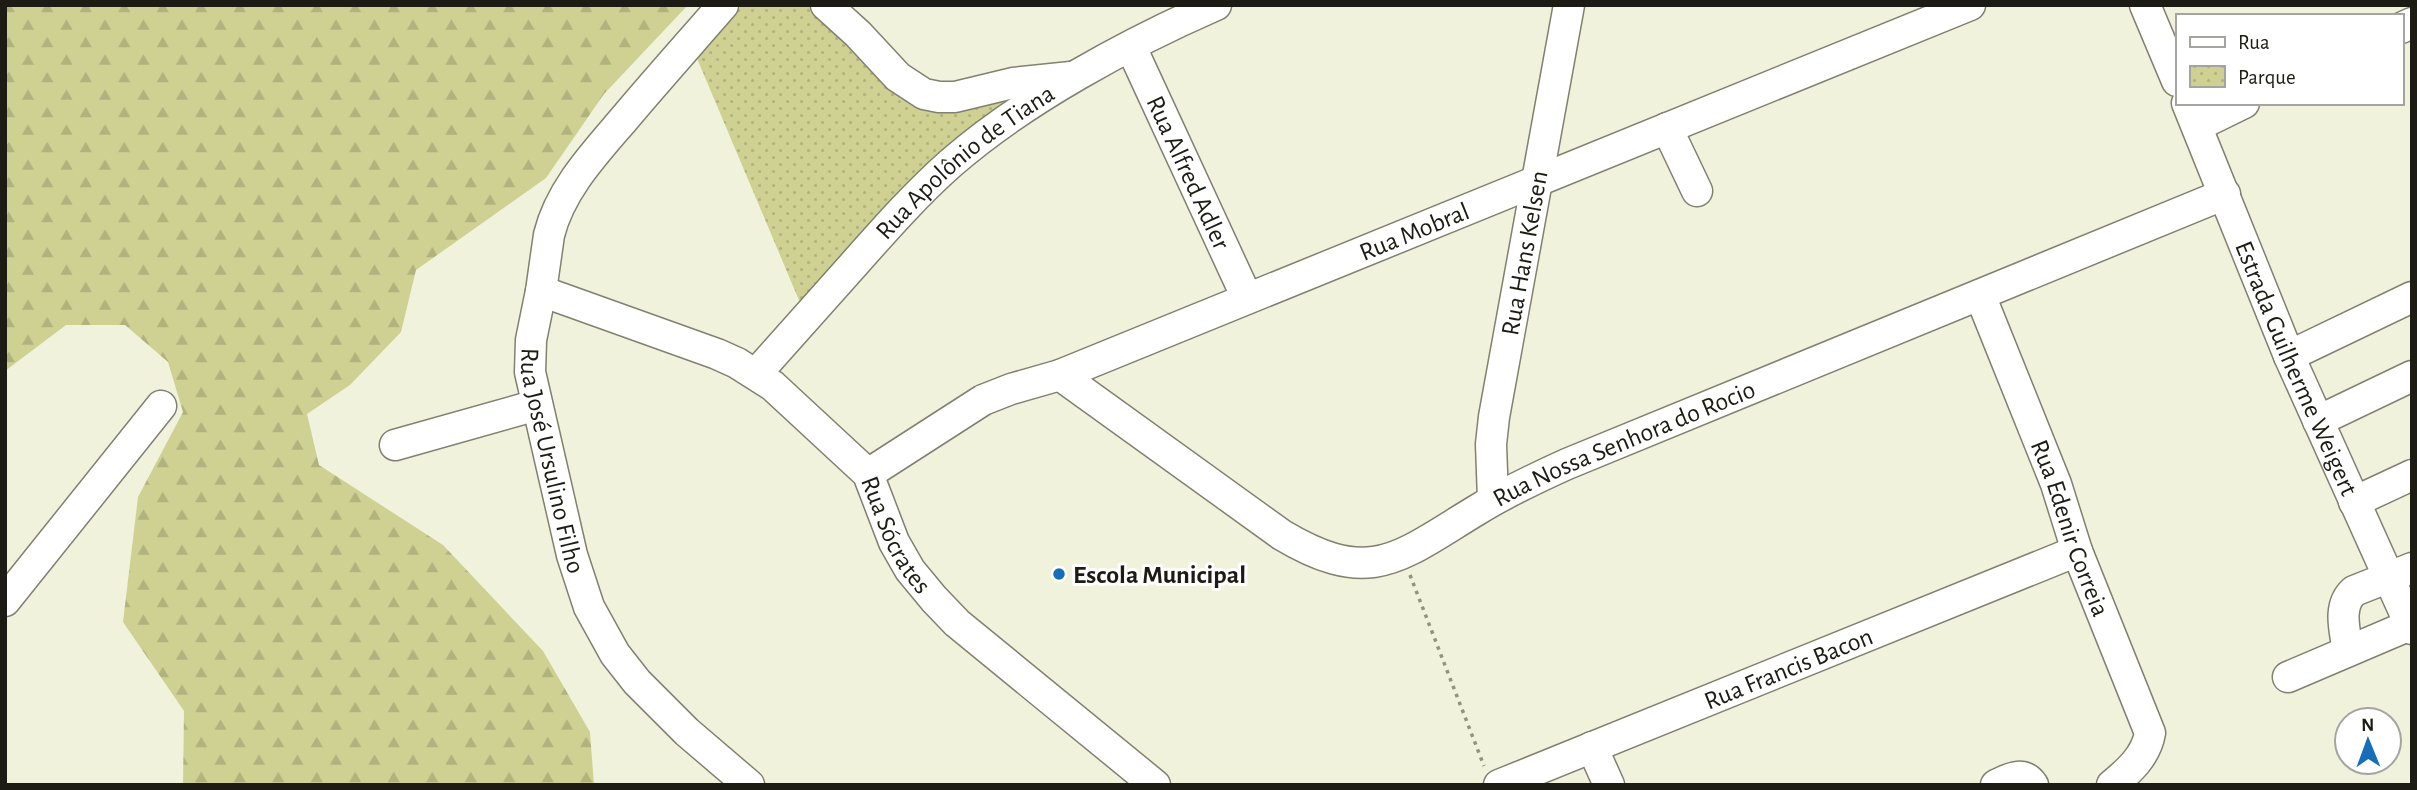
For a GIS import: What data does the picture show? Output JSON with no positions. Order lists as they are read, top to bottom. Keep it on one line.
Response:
{"streets":{"street":["Rua Apolônio de Tiana","Rua Alfred Adler","Rua Mobral","Rua Hans Kelsen","Estrada Guilherme Weigert","Rua Nossa Senhora do Rocio","Rua José Ursulino Filho","Rua Edenir Correia","Rua Sócrates","Rua Francis Bacon"]},"crossings":[["Rua Apolônio de Tiana","Rua Alfred Adler"],["Rua Apolônio de Tiana","Rua Sócrates"],["Rua Alfred Adler","Rua Mobral"],["Rua Mobral","Rua Hans Kelsen"],["Rua Mobral","Rua Nossa Senhora do Rocio"],["Rua Mobral","Rua Sócrates"],["Rua Hans Kelsen","Rua Nossa Senhora do Rocio"],["Estrada Guilherme Weigert","Rua Nossa Senhora do Rocio"],["Rua Nossa Senhora do Rocio","Rua Edenir Correia"],["Rua José Ursulino Filho","Rua Sócrates"],["Rua Edenir Correia","Rua Francis Bacon"]],"places":["Escola Municipal"],"legend":["Rua","Parque"],"north":"top"}
